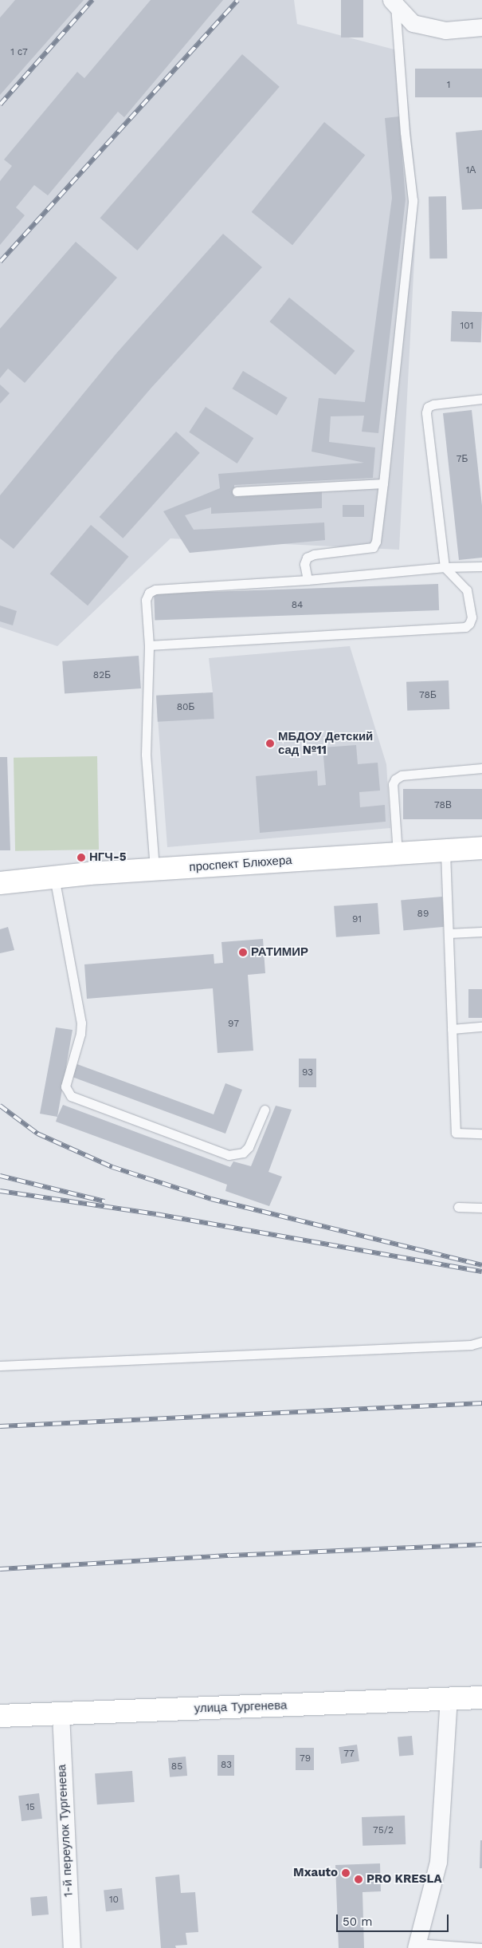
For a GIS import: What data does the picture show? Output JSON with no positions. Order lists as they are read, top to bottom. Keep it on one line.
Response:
{"streets":{"street":["проспект Блюхера","улица Тургенева","1-й переулок Тургенева"]},"crossings":[["улица Тургенева","1-й переулок Тургенева"]],"places":["МБДОУ Детский сад №11","НГЧ-5","РАТИМИР","Mxauto","PRO KRESLA"],"house_numbers":["1 с7","1","1А","101","7Б","84","82Б","78Б","80Б","78В","89","91","97","93","77","79","83","85","15","75/2","10"],"scale_bar":"50 m"}
